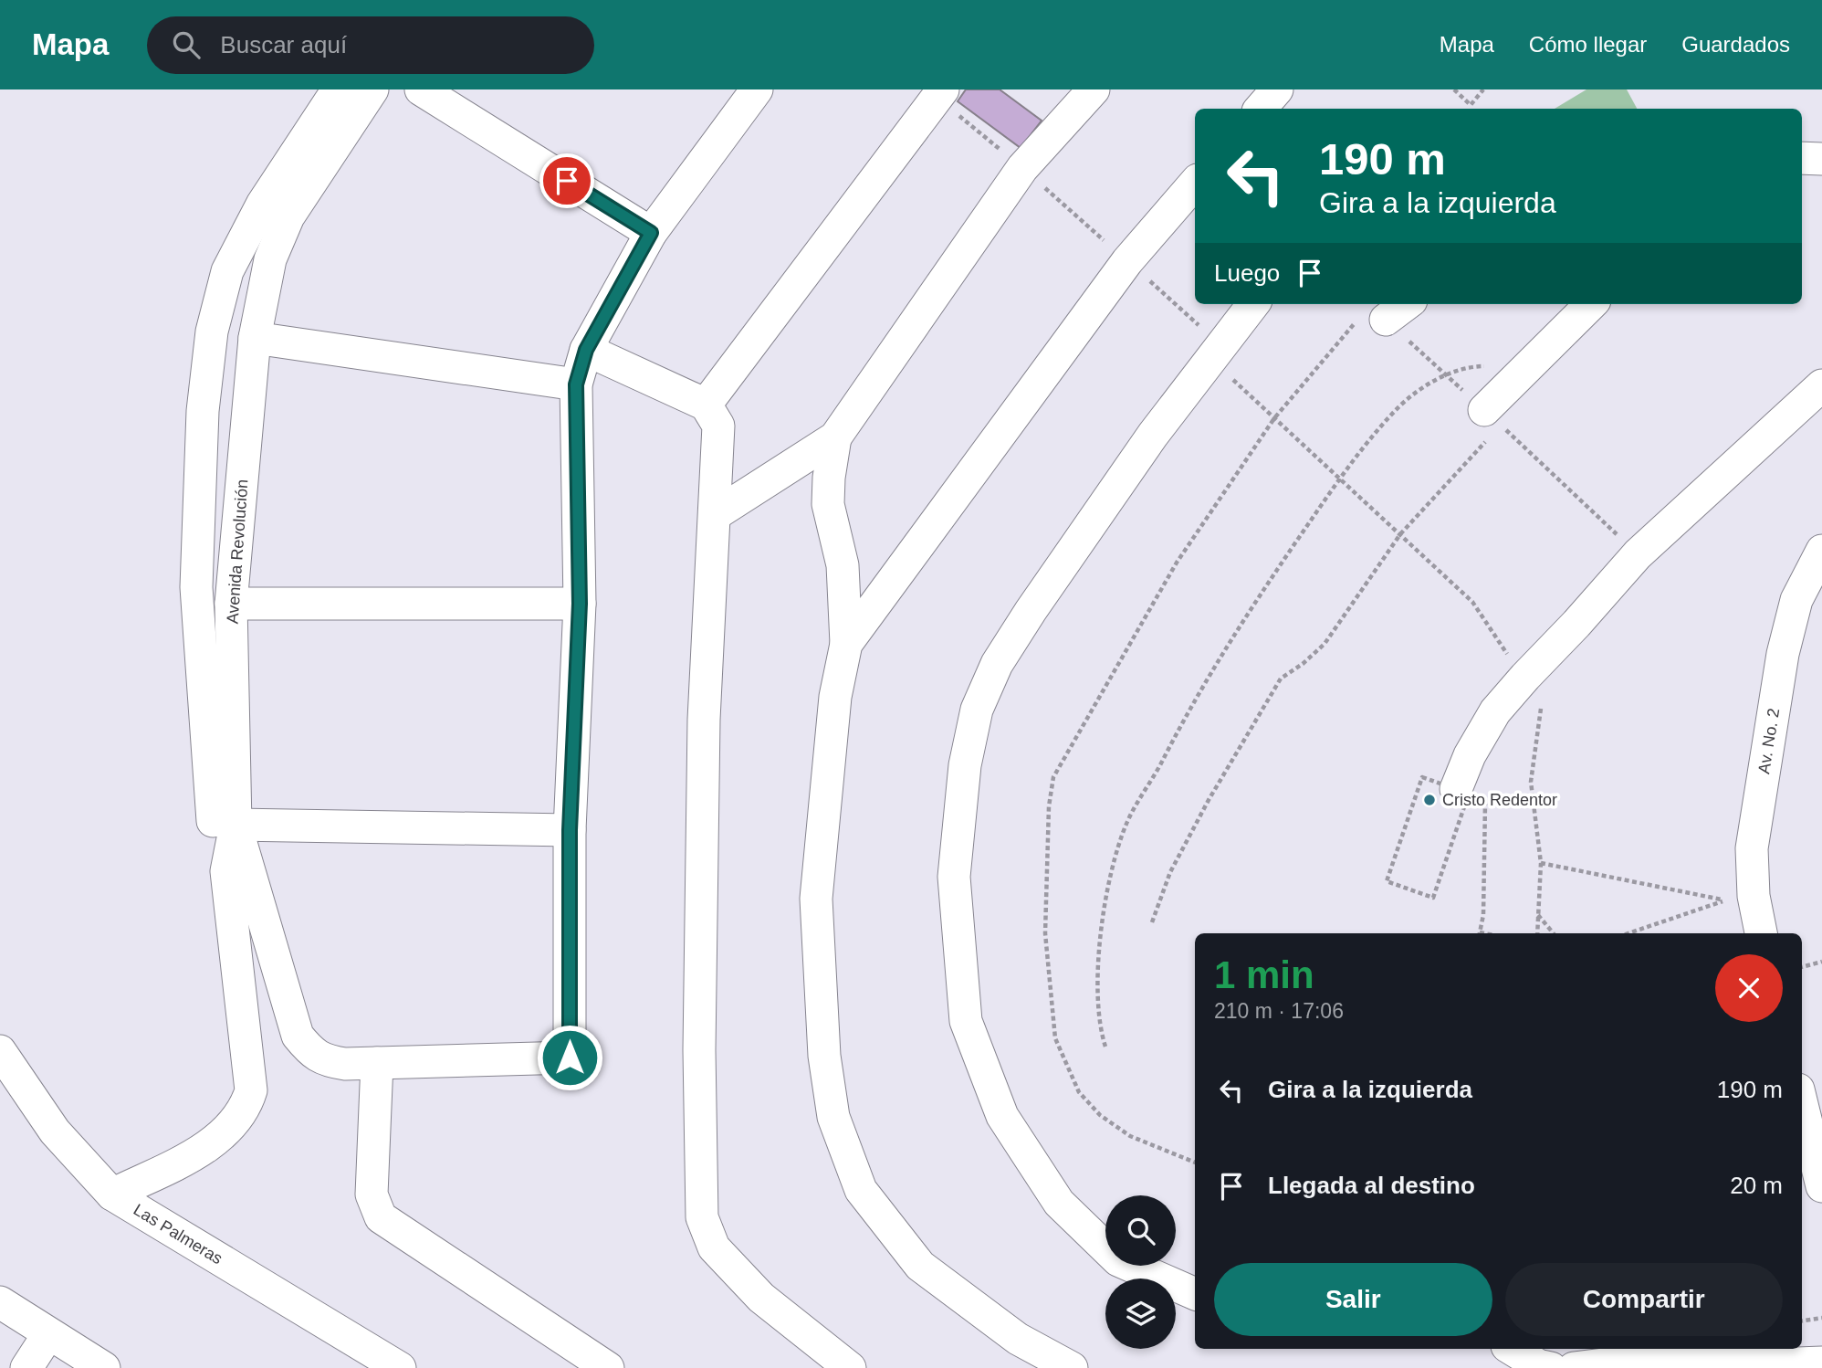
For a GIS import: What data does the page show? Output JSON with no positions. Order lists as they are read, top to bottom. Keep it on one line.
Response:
{"streets":{"street":["Avenida Revolución","Av. No. 2","Las Palmeras"]},"places":["Cristo Redentor"],"page":{"header":"Mapa","search":"Buscar aquí","nav":["Mapa","Cómo llegar","Guardados"],"turn":["190 m","Gira a la izquierda"],"then":"Luego","heading":["1 min","210 m · 17:06"],"list":[{"name":"Gira a la izquierda","value":"190 m"},{"name":"Llegada al destino","value":"20 m"}],"buttons":["Salir","Compartir"]}}
